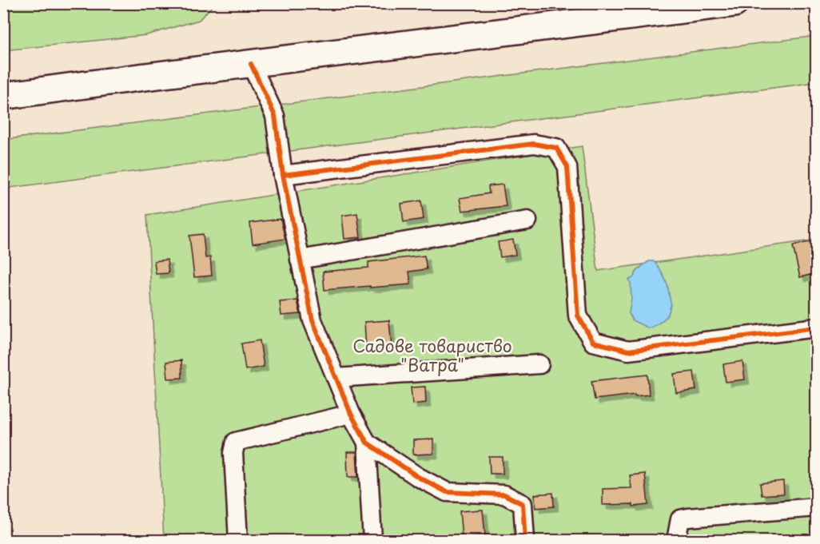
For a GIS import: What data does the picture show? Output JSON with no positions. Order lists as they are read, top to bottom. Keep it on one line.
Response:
{"parks":["Садове товариство \"Ватра\""]}
